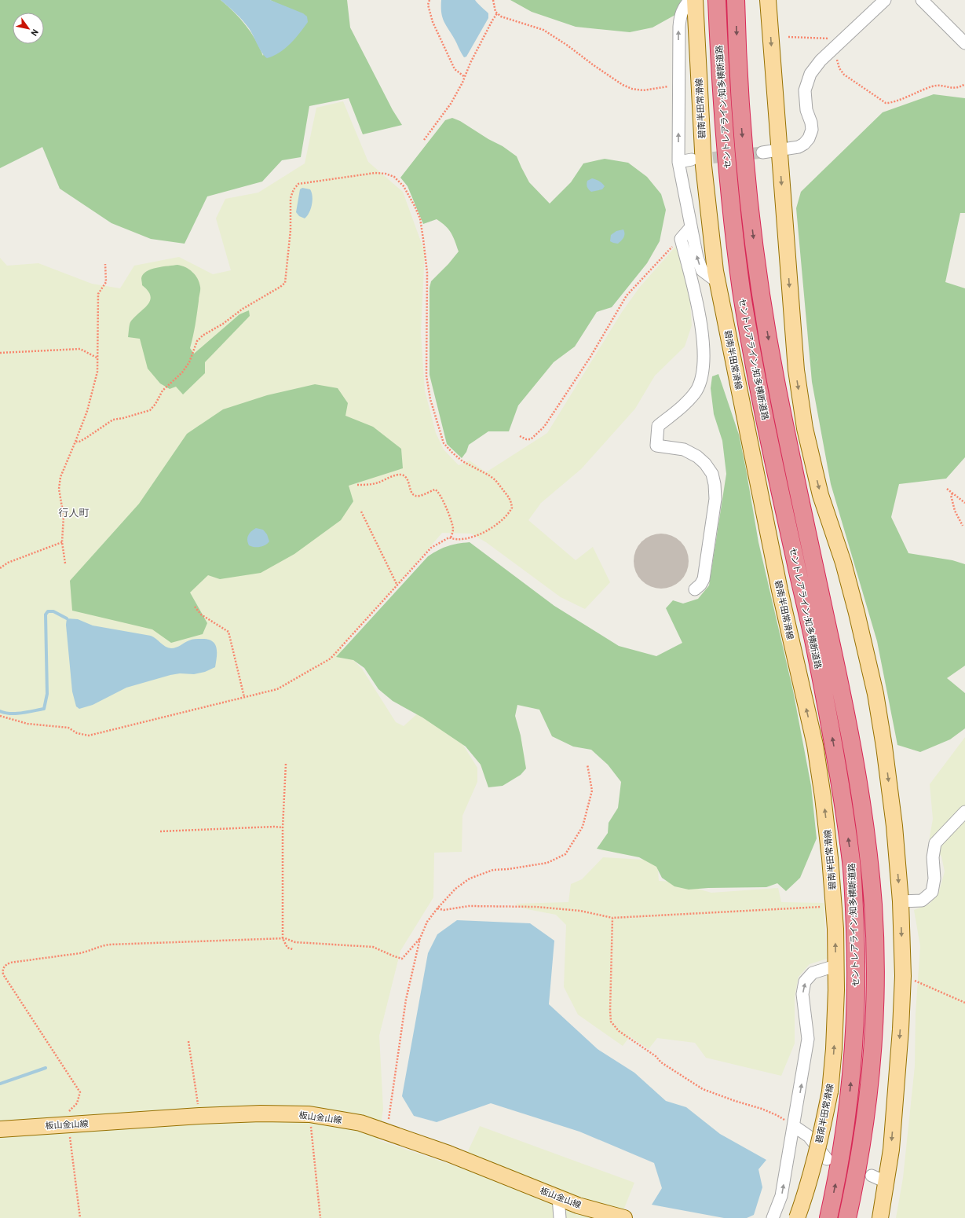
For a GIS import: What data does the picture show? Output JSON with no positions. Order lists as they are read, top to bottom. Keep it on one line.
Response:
{"streets":{"highway":["セントレアライン;知多横断道路"],"main road":["碧南半田常滑線","板山金山線"]},"districts":["行人町"],"north":"bottom right"}
